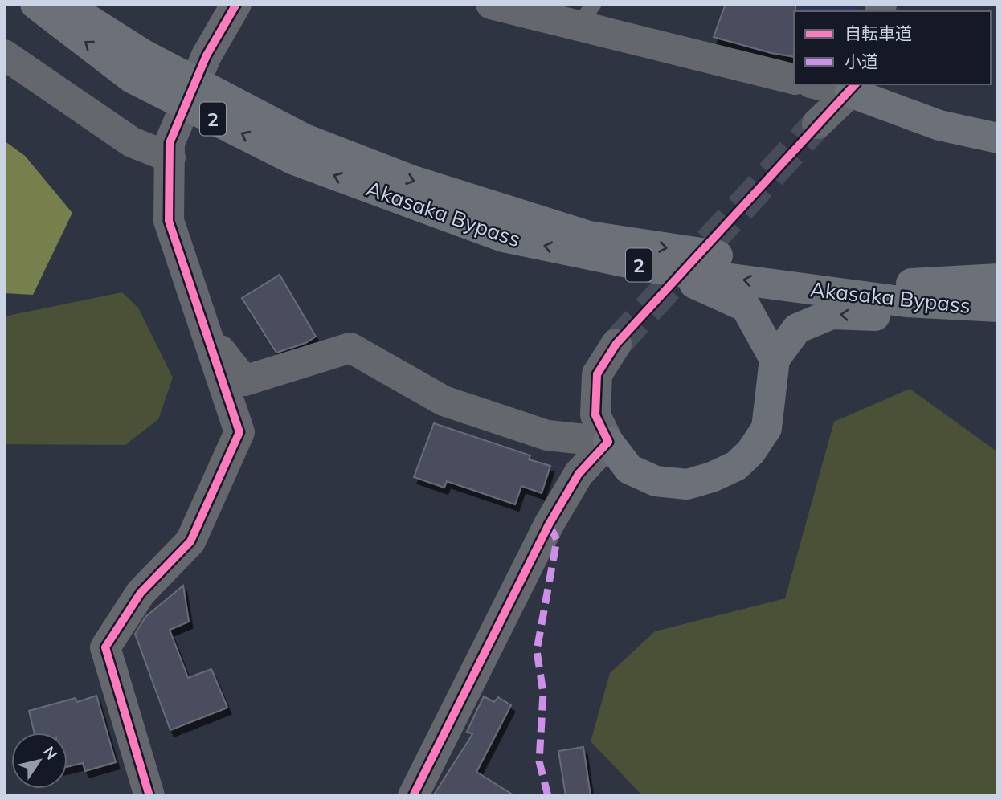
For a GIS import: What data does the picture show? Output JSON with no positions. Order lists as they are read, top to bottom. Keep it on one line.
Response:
{"streets":{"highway":["2","Akasaka Bypass"]},"legend":["自転車道","小道"],"north":"top right"}
